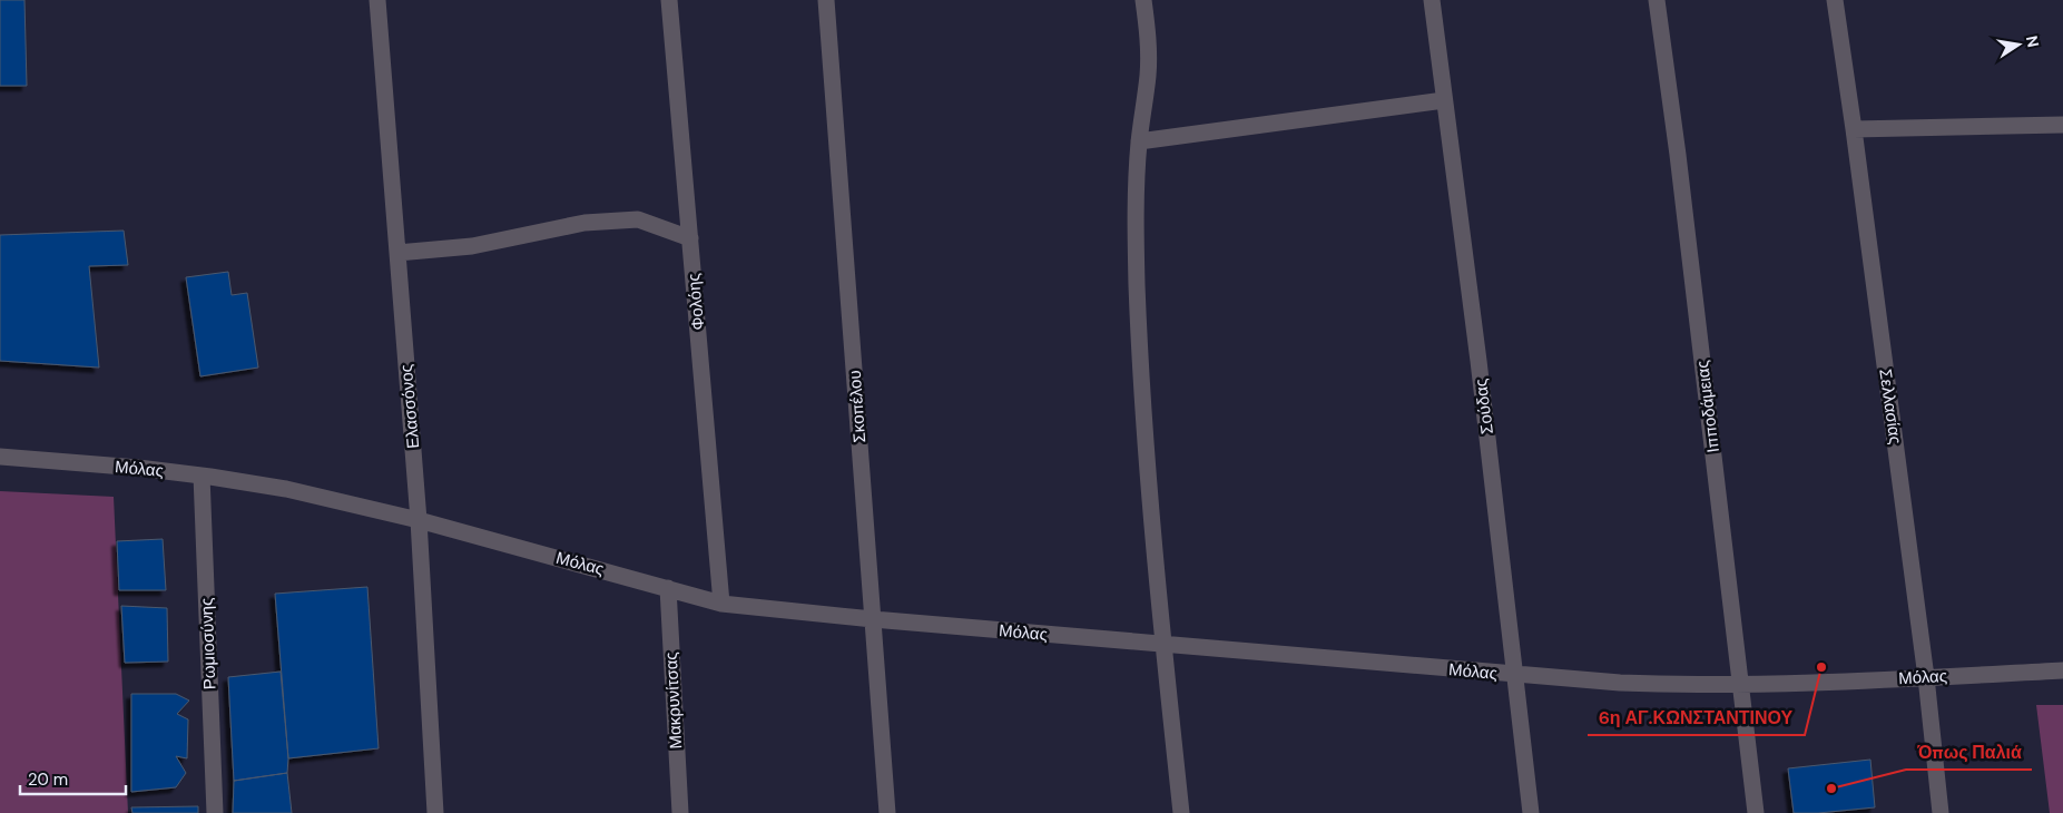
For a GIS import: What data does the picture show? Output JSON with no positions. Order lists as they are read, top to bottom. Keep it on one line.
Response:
{"streets":{"street":["Φολόης","Ελασσόνος","Σκοπέλου","Σούδας","Ιπποδάμειας","Σελλασίας","Μόλας","Ρωμιοσύνης","Μακρυνίτσας"]},"crossings":[["Φολόης","Μόλας"],["Ελασσόνος","Μόλας"],["Σκοπέλου","Μόλας"],["Σούδας","Μόλας"],["Ιπποδάμειας","Μόλας"],["Σελλασίας","Μόλας"],["Μόλας","Ρωμιοσύνης"],["Μόλας","Μακρυνίτσας"]],"places":["6η ΑΓ.ΚΩΝΣΤΑΝΤΙΝΟΥ","Όπως Παλιά"],"scale_bar":"20 m","north":"right"}
